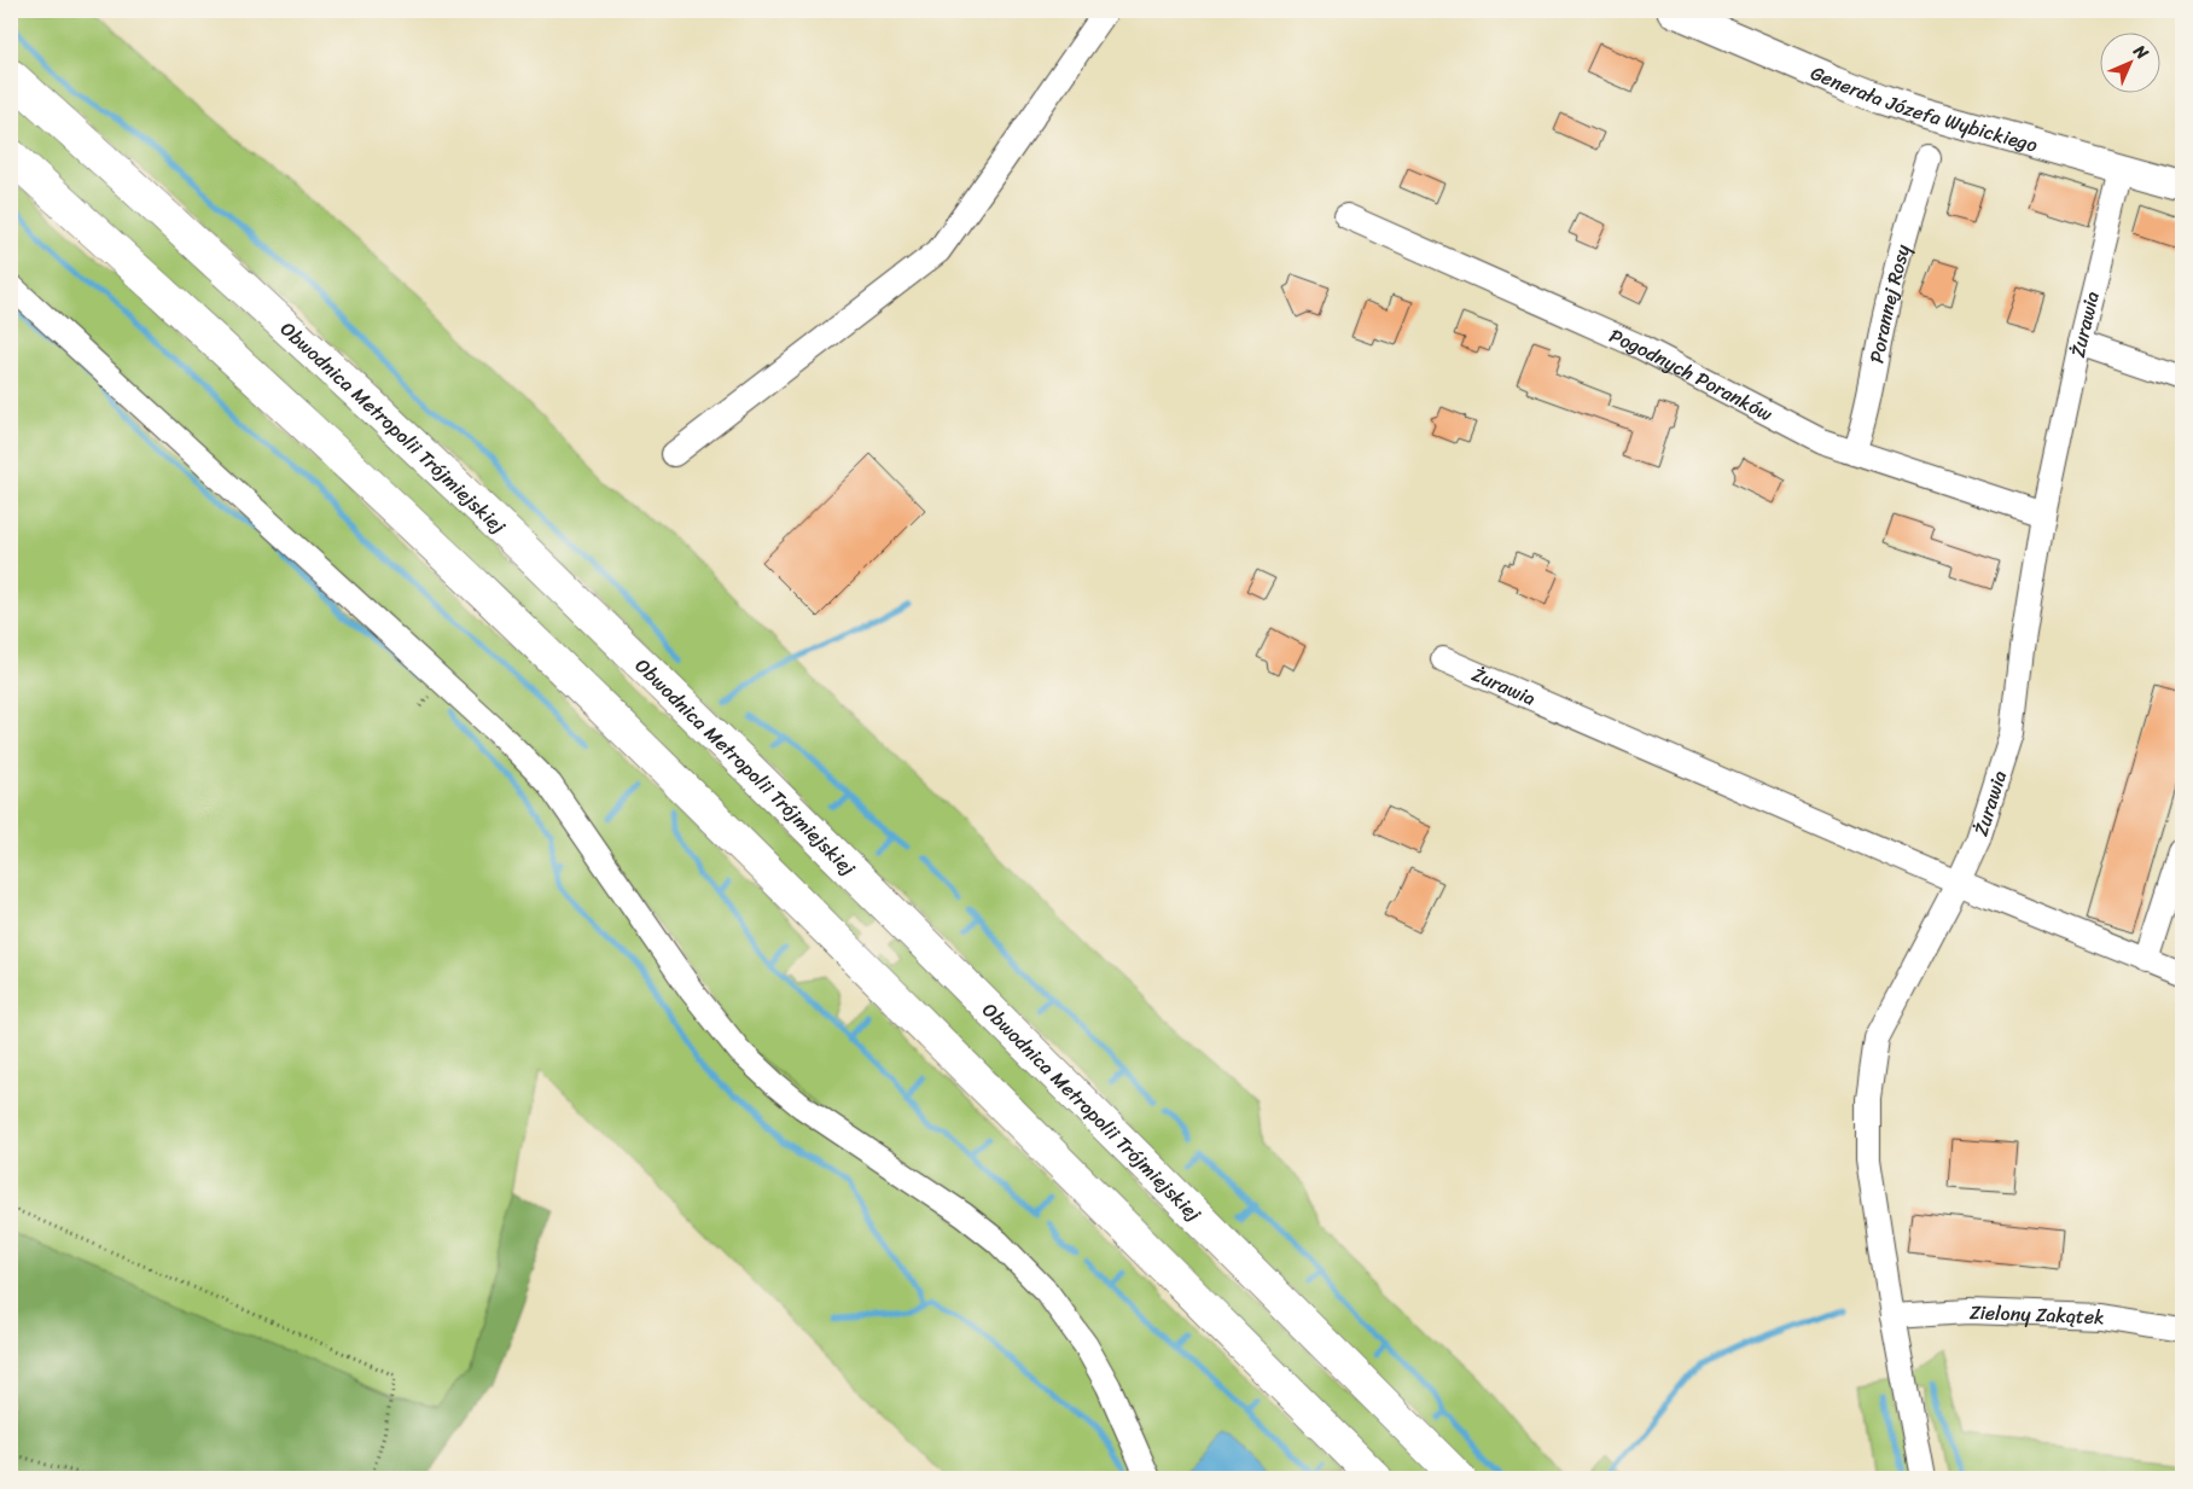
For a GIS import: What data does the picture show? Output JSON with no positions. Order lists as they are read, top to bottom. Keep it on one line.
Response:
{"streets":{"highway":["Obwodnica Metropolii Trójmiejskiej"],"main road":["Generała Józefa Wybickiego"],"street":["Porannej Rosy","Żurawia","Pogodnych Poranków","Zielony Zakątek"]},"crossings":[["Generała Józefa Wybickiego","Żurawia"],["Porannej Rosy","Pogodnych Poranków"],["Żurawia","Pogodnych Poranków"]],"north":"top right"}
